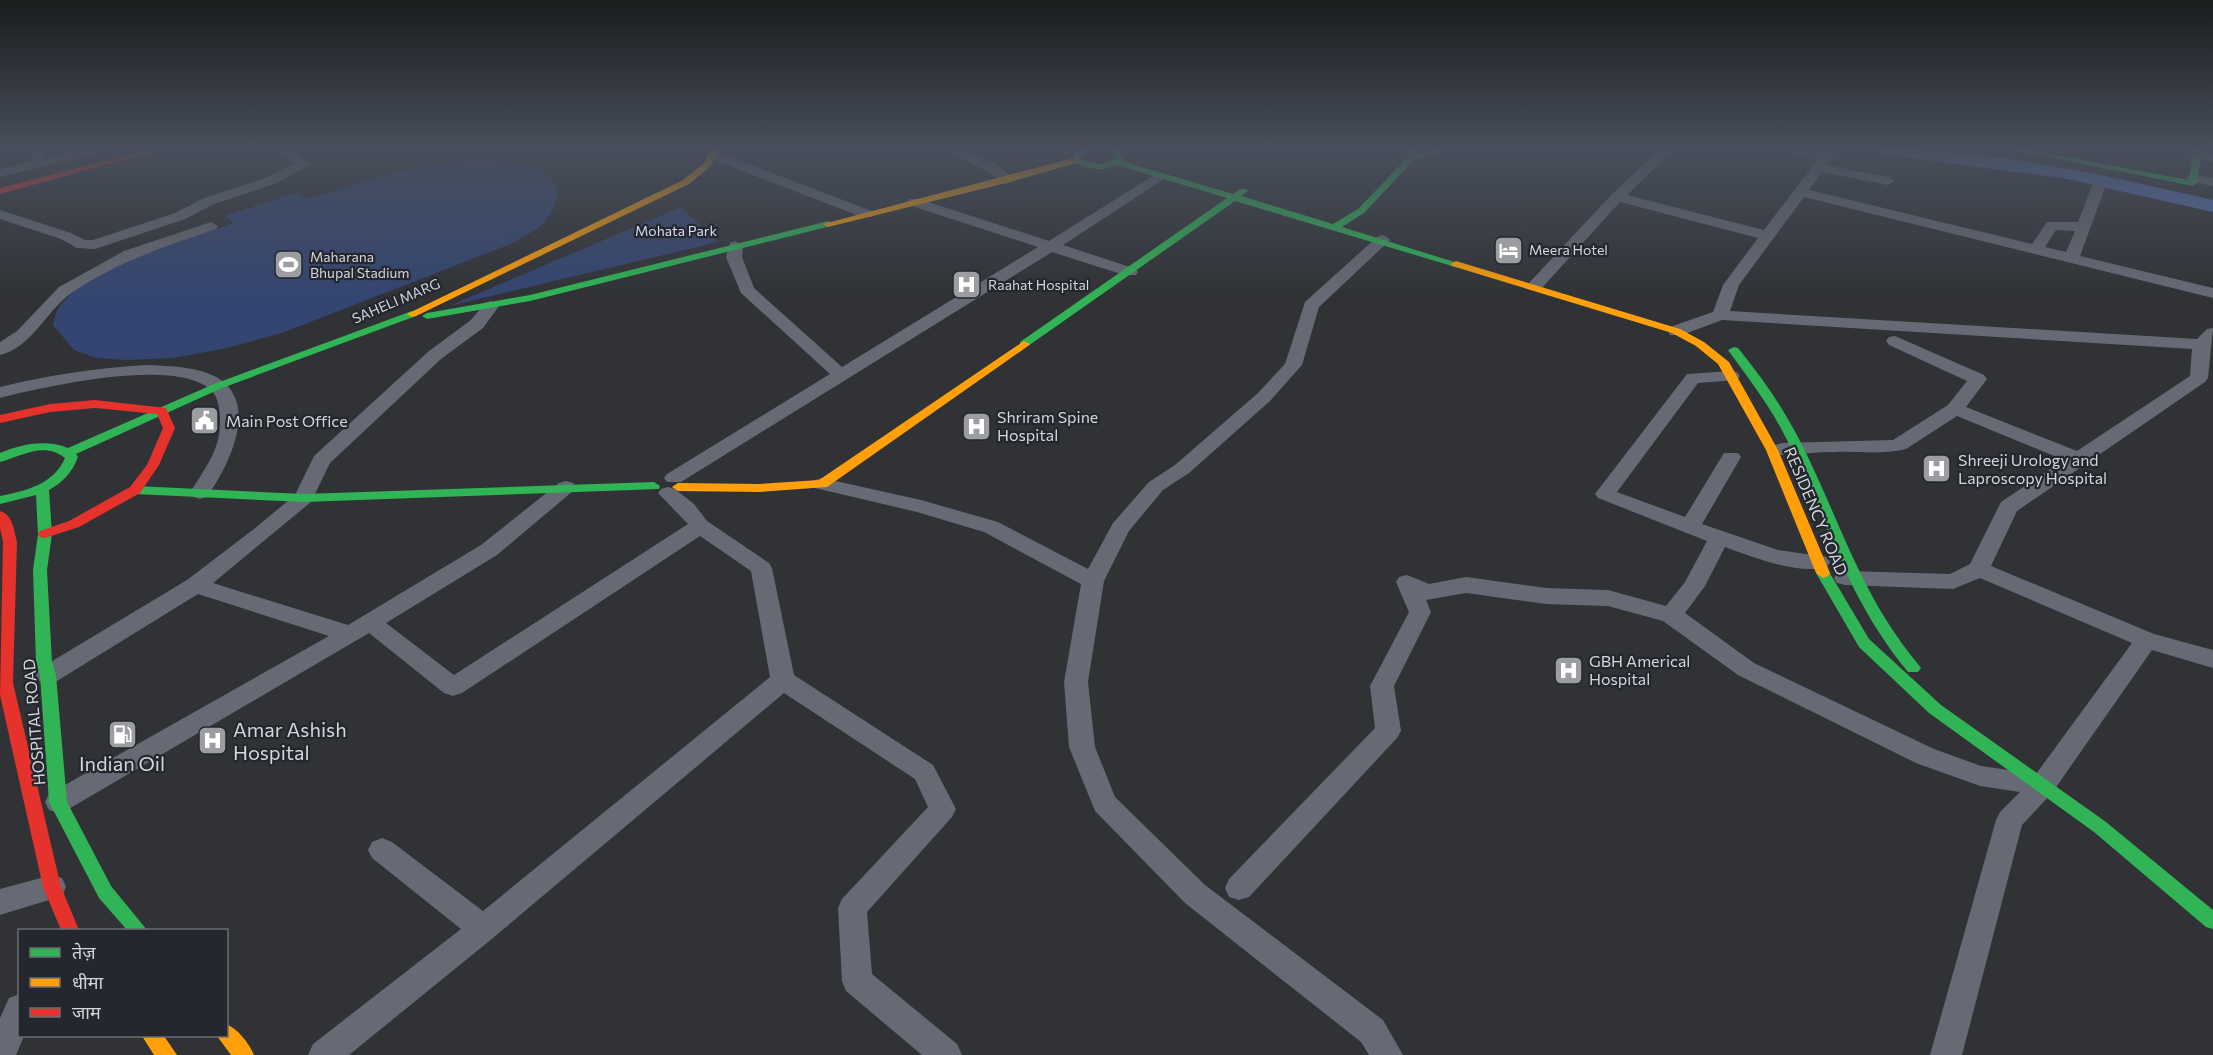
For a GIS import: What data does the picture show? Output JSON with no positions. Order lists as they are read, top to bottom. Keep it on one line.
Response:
{"streets":{"main road":["SAHELI MARG","RESIDENCY ROAD","HOSPITAL ROAD"]},"parks":["Mohata Park"],"places":{"hotel":["Meera Hotel"],"sports":["Maharana Bhupal Stadium"],"hospital":["Raahat Hospital","Shriram Spine Hospital","Shreeji Urology and Laproscopy Hospital","GBH Americal Hospital","Amar Ashish Hospital"],"public building":["Main Post Office"],"fuel station":["Indian Oil"]},"legend":["तेज़","धीमा","जाम"]}
